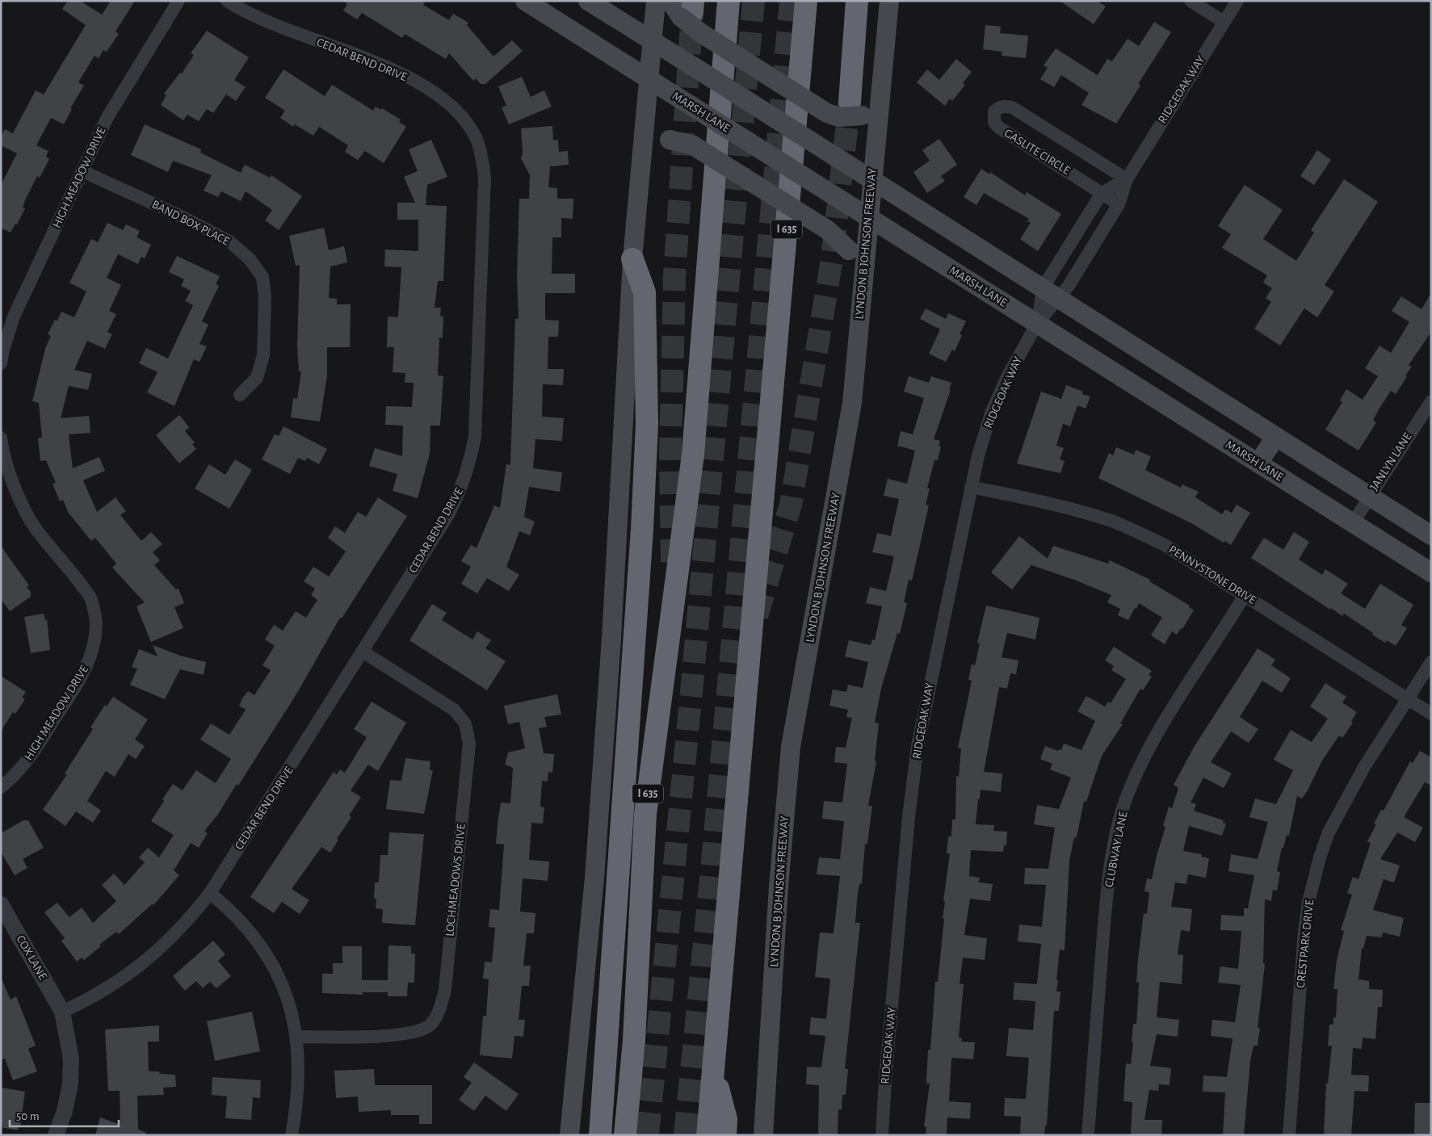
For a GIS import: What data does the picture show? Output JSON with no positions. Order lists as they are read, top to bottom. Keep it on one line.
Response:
{"streets":{"highway":["I 635"],"main road":["MARSH LANE","LYNDON B JOHNSON FREEWAY"],"street":["CEDAR BEND DRIVE","RIDGEOAK WAY","GASLITE CIRCLE","HIGH MEADOW DRIVE","BAND BOX PLACE","JANLYN LANE","PENNYSTONE DRIVE","CLUBWAY LANE","LOCHMEADOWS DRIVE","CRESTPARK DRIVE","COX LANE"]},"crossings":[["CEDAR BEND DRIVE","LOCHMEADOWS DRIVE"],["CEDAR BEND DRIVE","COX LANE"],["RIDGEOAK WAY","MARSH LANE"],["RIDGEOAK WAY","GASLITE CIRCLE"],["RIDGEOAK WAY","PENNYSTONE DRIVE"],["MARSH LANE","LYNDON B JOHNSON FREEWAY"],["MARSH LANE","JANLYN LANE"],["HIGH MEADOW DRIVE","BAND BOX PLACE"],["PENNYSTONE DRIVE","CLUBWAY LANE"],["PENNYSTONE DRIVE","CRESTPARK DRIVE"]],"scale_bar":"50 m"}
